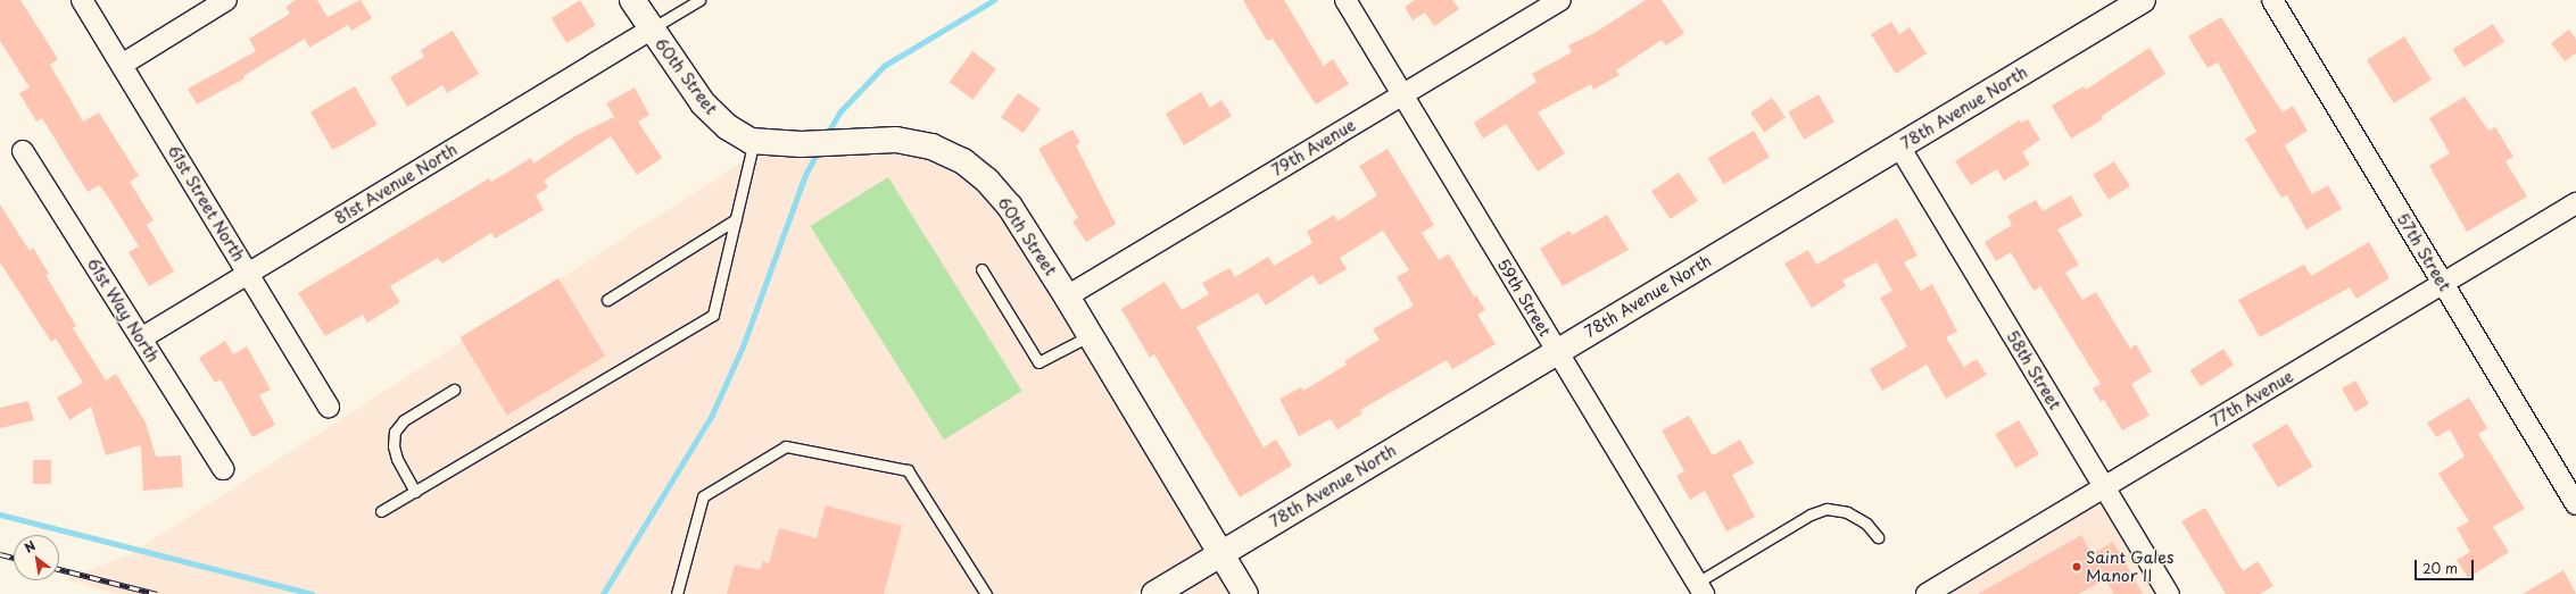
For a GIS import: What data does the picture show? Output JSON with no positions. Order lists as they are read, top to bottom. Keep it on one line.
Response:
{"streets":{"street":["60th Street","78th Avenue North","79th Avenue","81st Avenue North","61st Street North","57th Street","59th Street","61st Way North","58th Street","77th Avenue"]},"crossings":[["60th Street","78th Avenue North"],["60th Street","79th Avenue"],["60th Street","81st Avenue North"],["78th Avenue North","59th Street"],["78th Avenue North","58th Street"],["79th Avenue","59th Street"],["81st Avenue North","61st Street North"],["81st Avenue North","61st Way North"],["57th Street","77th Avenue"],["58th Street","77th Avenue"]],"places":["Saint Gales Manor II"],"scale_bar":"20 m","north":"top left"}
